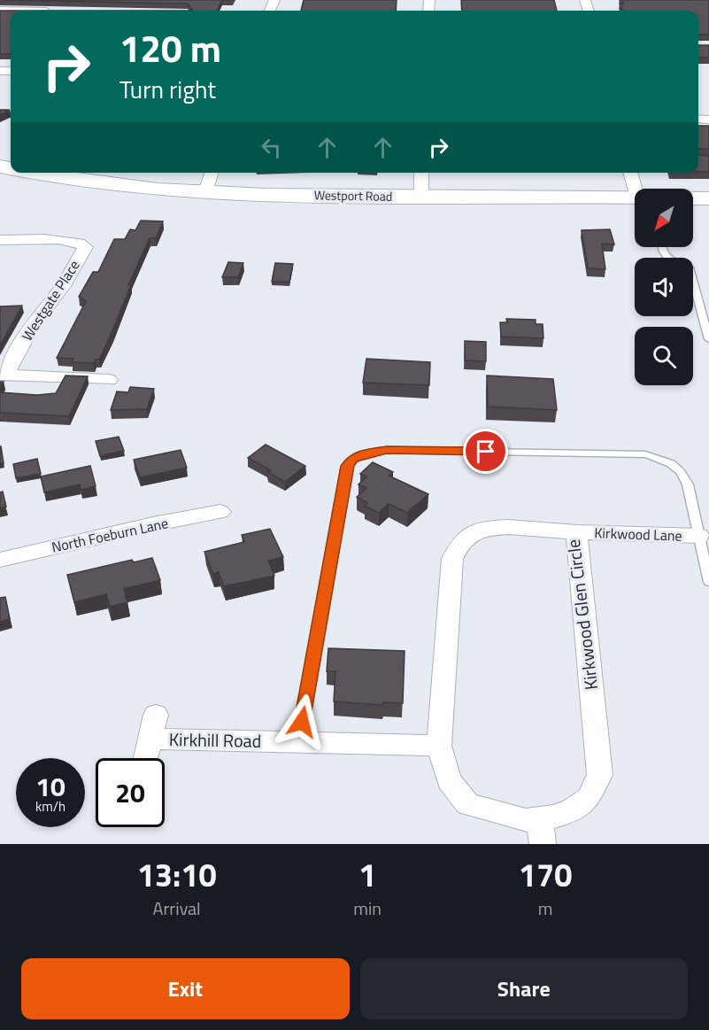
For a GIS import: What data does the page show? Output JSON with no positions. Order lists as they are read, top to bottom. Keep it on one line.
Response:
{"streets":{"main road":["Westport Road"],"street":["Westgate Place","Kirkwood Lane","North Foeburn Lane","Kirkwood Glen Circle","Kirkhill Road"]},"crossings":[["Kirkwood Lane","Kirkwood Glen Circle"],["Kirkwood Glen Circle","Kirkhill Road"]],"north":"bottom left","page":{"turn":["120 m","Turn right"],"speed":"10 km/h","limit":"20","eta":["13:10","Arrival","1","min","170","m"],"buttons":["Exit","Share"]}}
